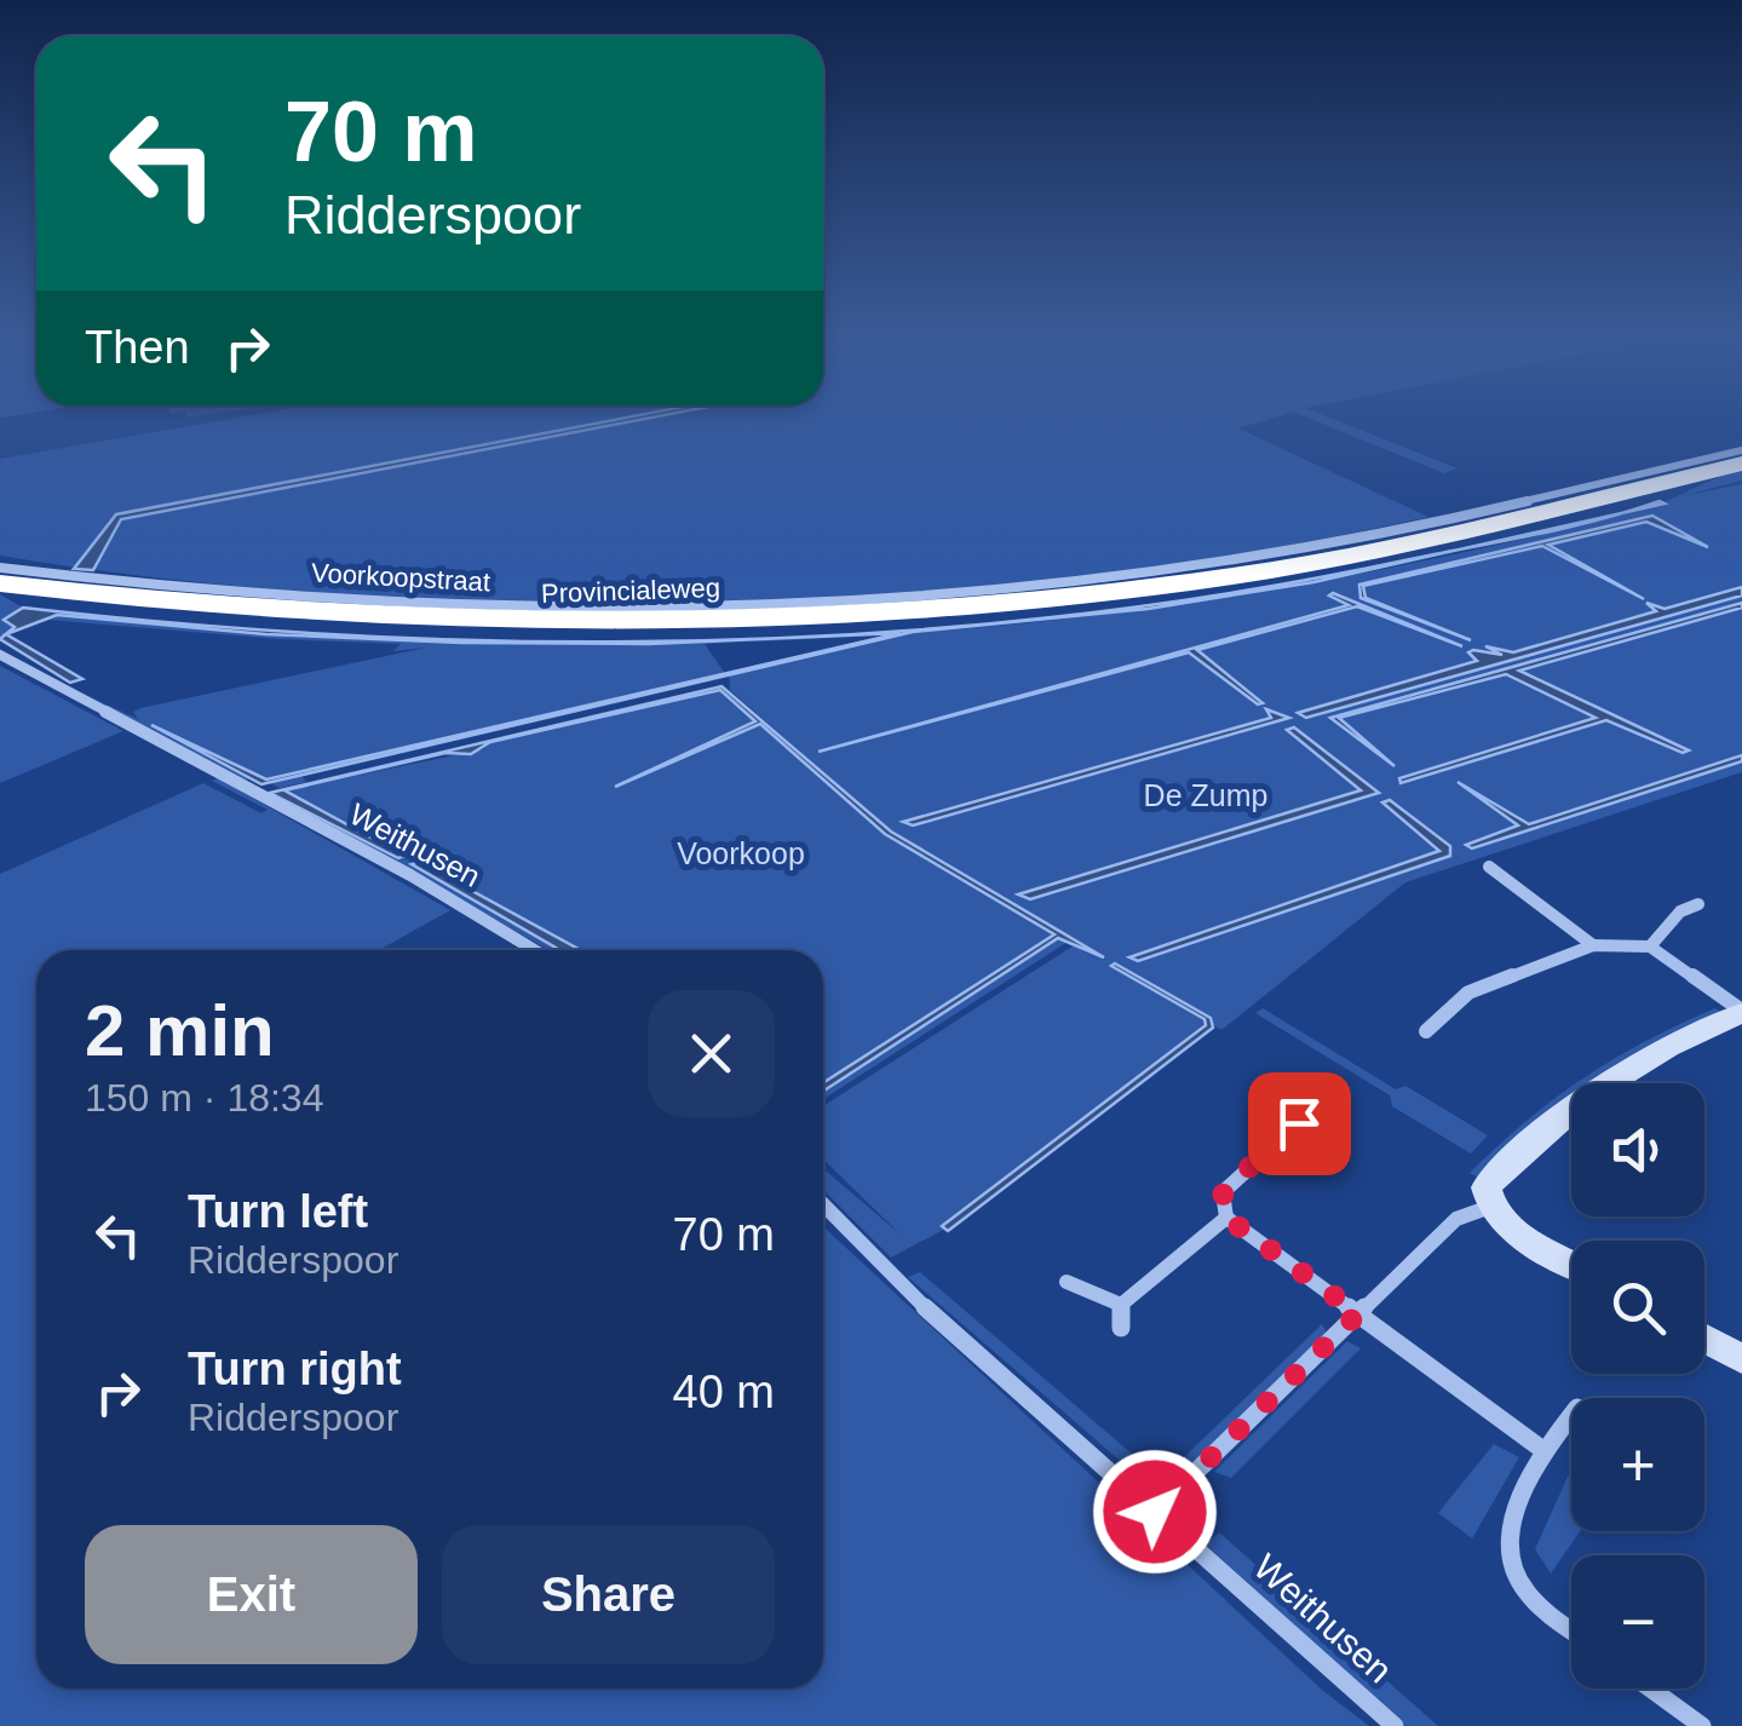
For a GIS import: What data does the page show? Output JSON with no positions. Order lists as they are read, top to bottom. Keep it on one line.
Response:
{"streets":{"highway":["Provincialeweg"],"street":["Voorkoopstraat","Weithusen"]},"crossings":[["Voorkoopstraat","Provincialeweg"]],"parks":["De Zump","Voorkoop"],"page":{"turn":["70 m","Ridderspoor"],"then":"Then","heading":["2 min","150 m · 18:34"],"map_buttons":["+","−"],"list":[{"name":"Turn left","note":"Ridderspoor","value":"70 m"},{"name":"Turn right","note":"Ridderspoor","value":"40 m"}],"buttons":["Exit","Share"]}}
